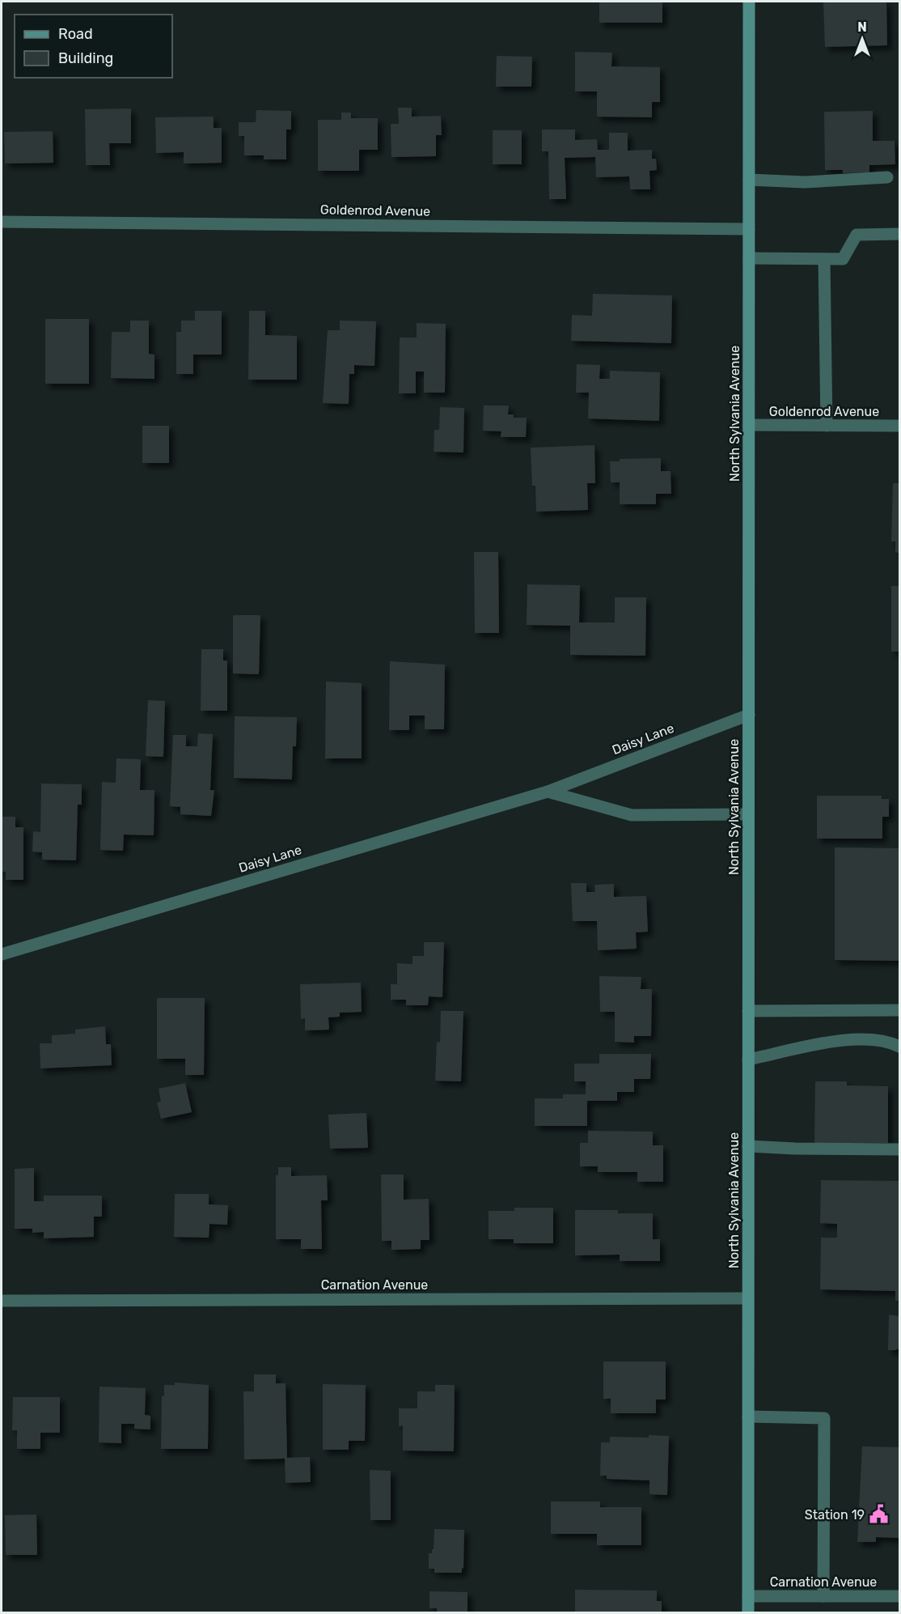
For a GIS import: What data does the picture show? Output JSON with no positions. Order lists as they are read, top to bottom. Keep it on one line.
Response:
{"streets":{"main road":["North Sylvania Avenue"],"street":["Goldenrod Avenue","Daisy Lane","Carnation Avenue"]},"crossings":[["Goldenrod Avenue","North Sylvania Avenue"],["North Sylvania Avenue","Daisy Lane"],["North Sylvania Avenue","Carnation Avenue"]],"places":{"public building":["Station 19"]},"legend":["Road","Building"],"north":"top"}
